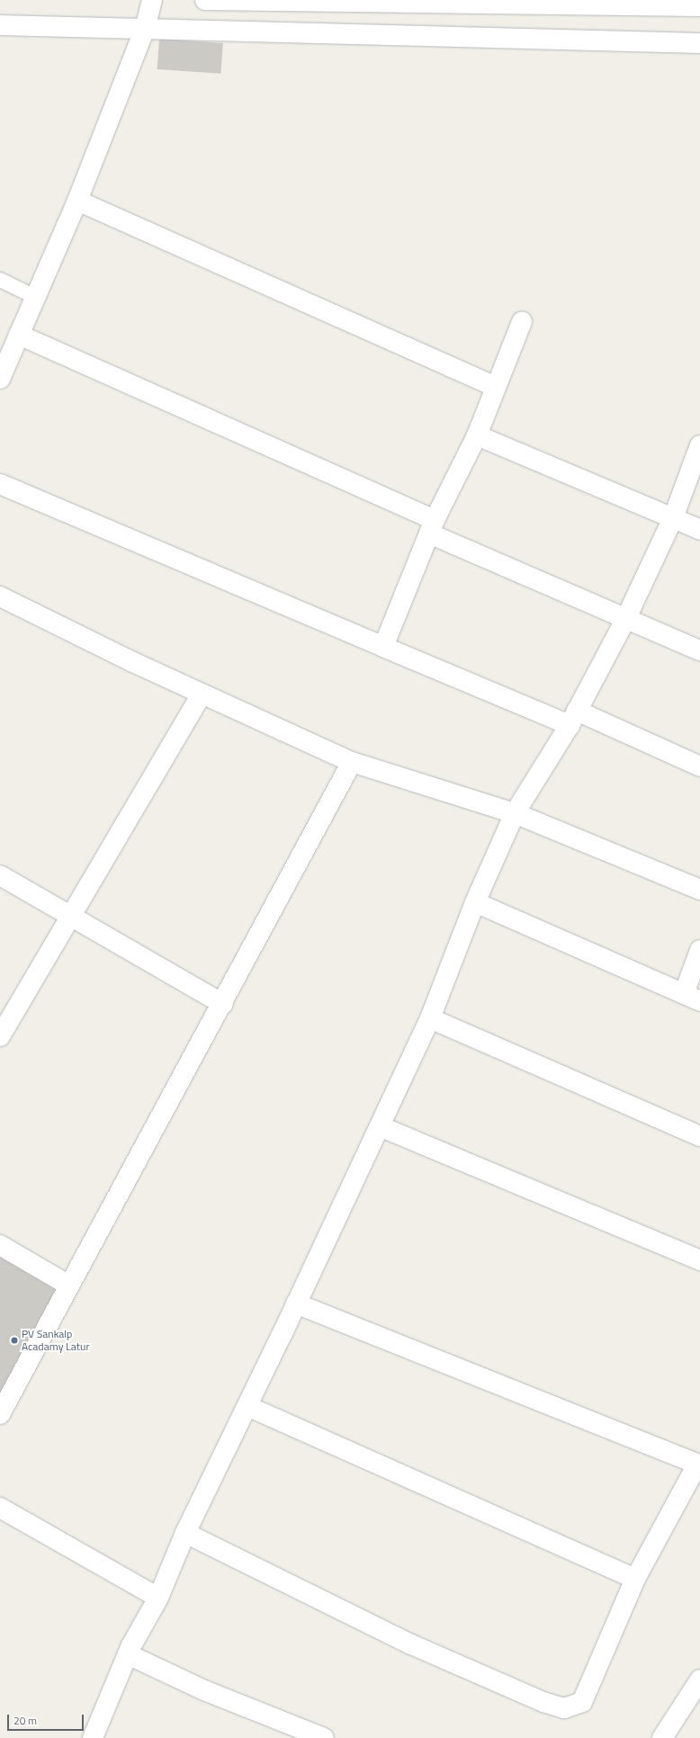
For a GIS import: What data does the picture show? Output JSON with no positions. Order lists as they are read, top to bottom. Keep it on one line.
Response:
{"places":["PV Sankalp Acadamy Latur"],"scale_bar":"20 m"}
